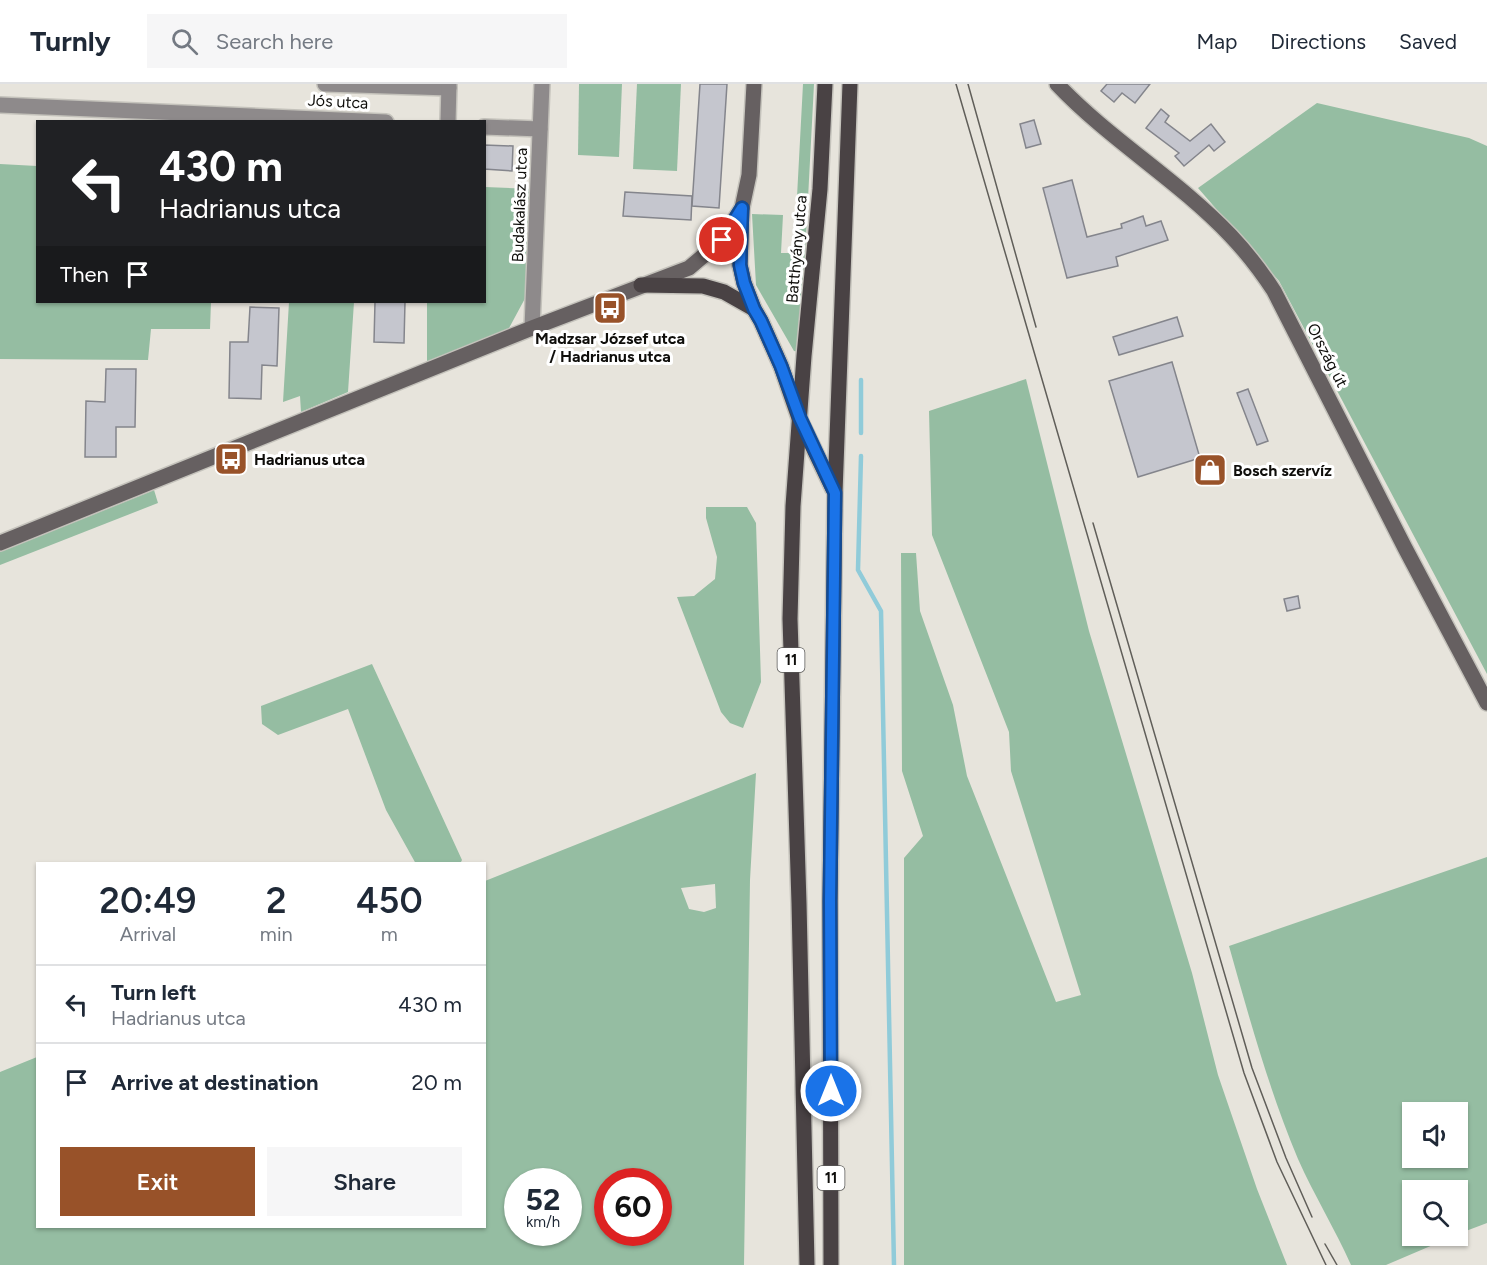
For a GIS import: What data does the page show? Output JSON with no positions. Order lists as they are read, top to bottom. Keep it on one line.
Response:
{"streets":{"main road":["Batthyány utca","11"],"street":["Jós utca","Budakalász utca","Ország út"]},"crossings":[["Batthyány utca","11"]],"places":{"bus stop":["Madzsar József utca / Hadrianus utca","Hadrianus utca"],"shop":["Bosch szervíz"]},"page":{"header":"Turnly","search":"Search here","nav":["Map","Directions","Saved"],"turn":["430 m","Hadrianus utca"],"then":"Then","eta":["20:49","Arrival","2","min","450","m"],"list":[{"name":"Turn left","note":"Hadrianus utca","value":"430 m"},{"name":"Arrive at destination","value":"20 m"}],"buttons":["Exit","Share"],"speed":"52 km/h","limit":"60"}}
